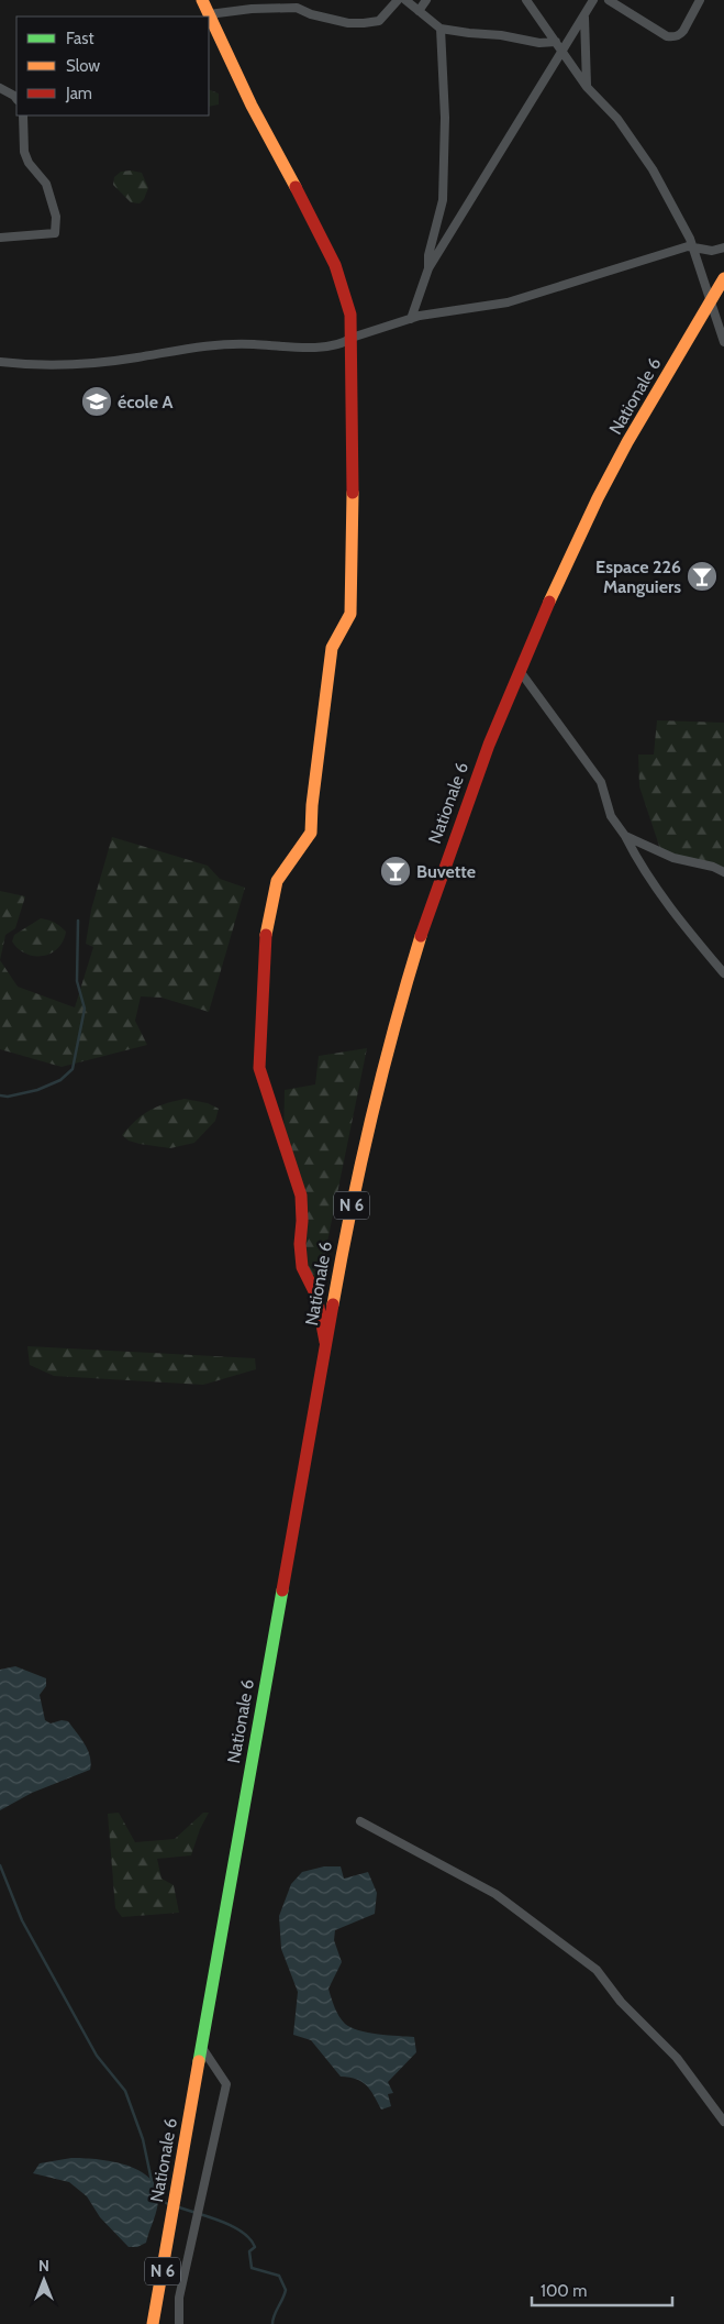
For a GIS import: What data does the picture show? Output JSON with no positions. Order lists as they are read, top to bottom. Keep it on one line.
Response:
{"streets":{"main road":["Nationale 6","N 6"]},"places":{"school or university":["école A"],"bar":["Espace 226 Manguiers","Buvette"]},"legend":["Fast","Slow","Jam"],"scale_bar":"100 m","north":"top"}
